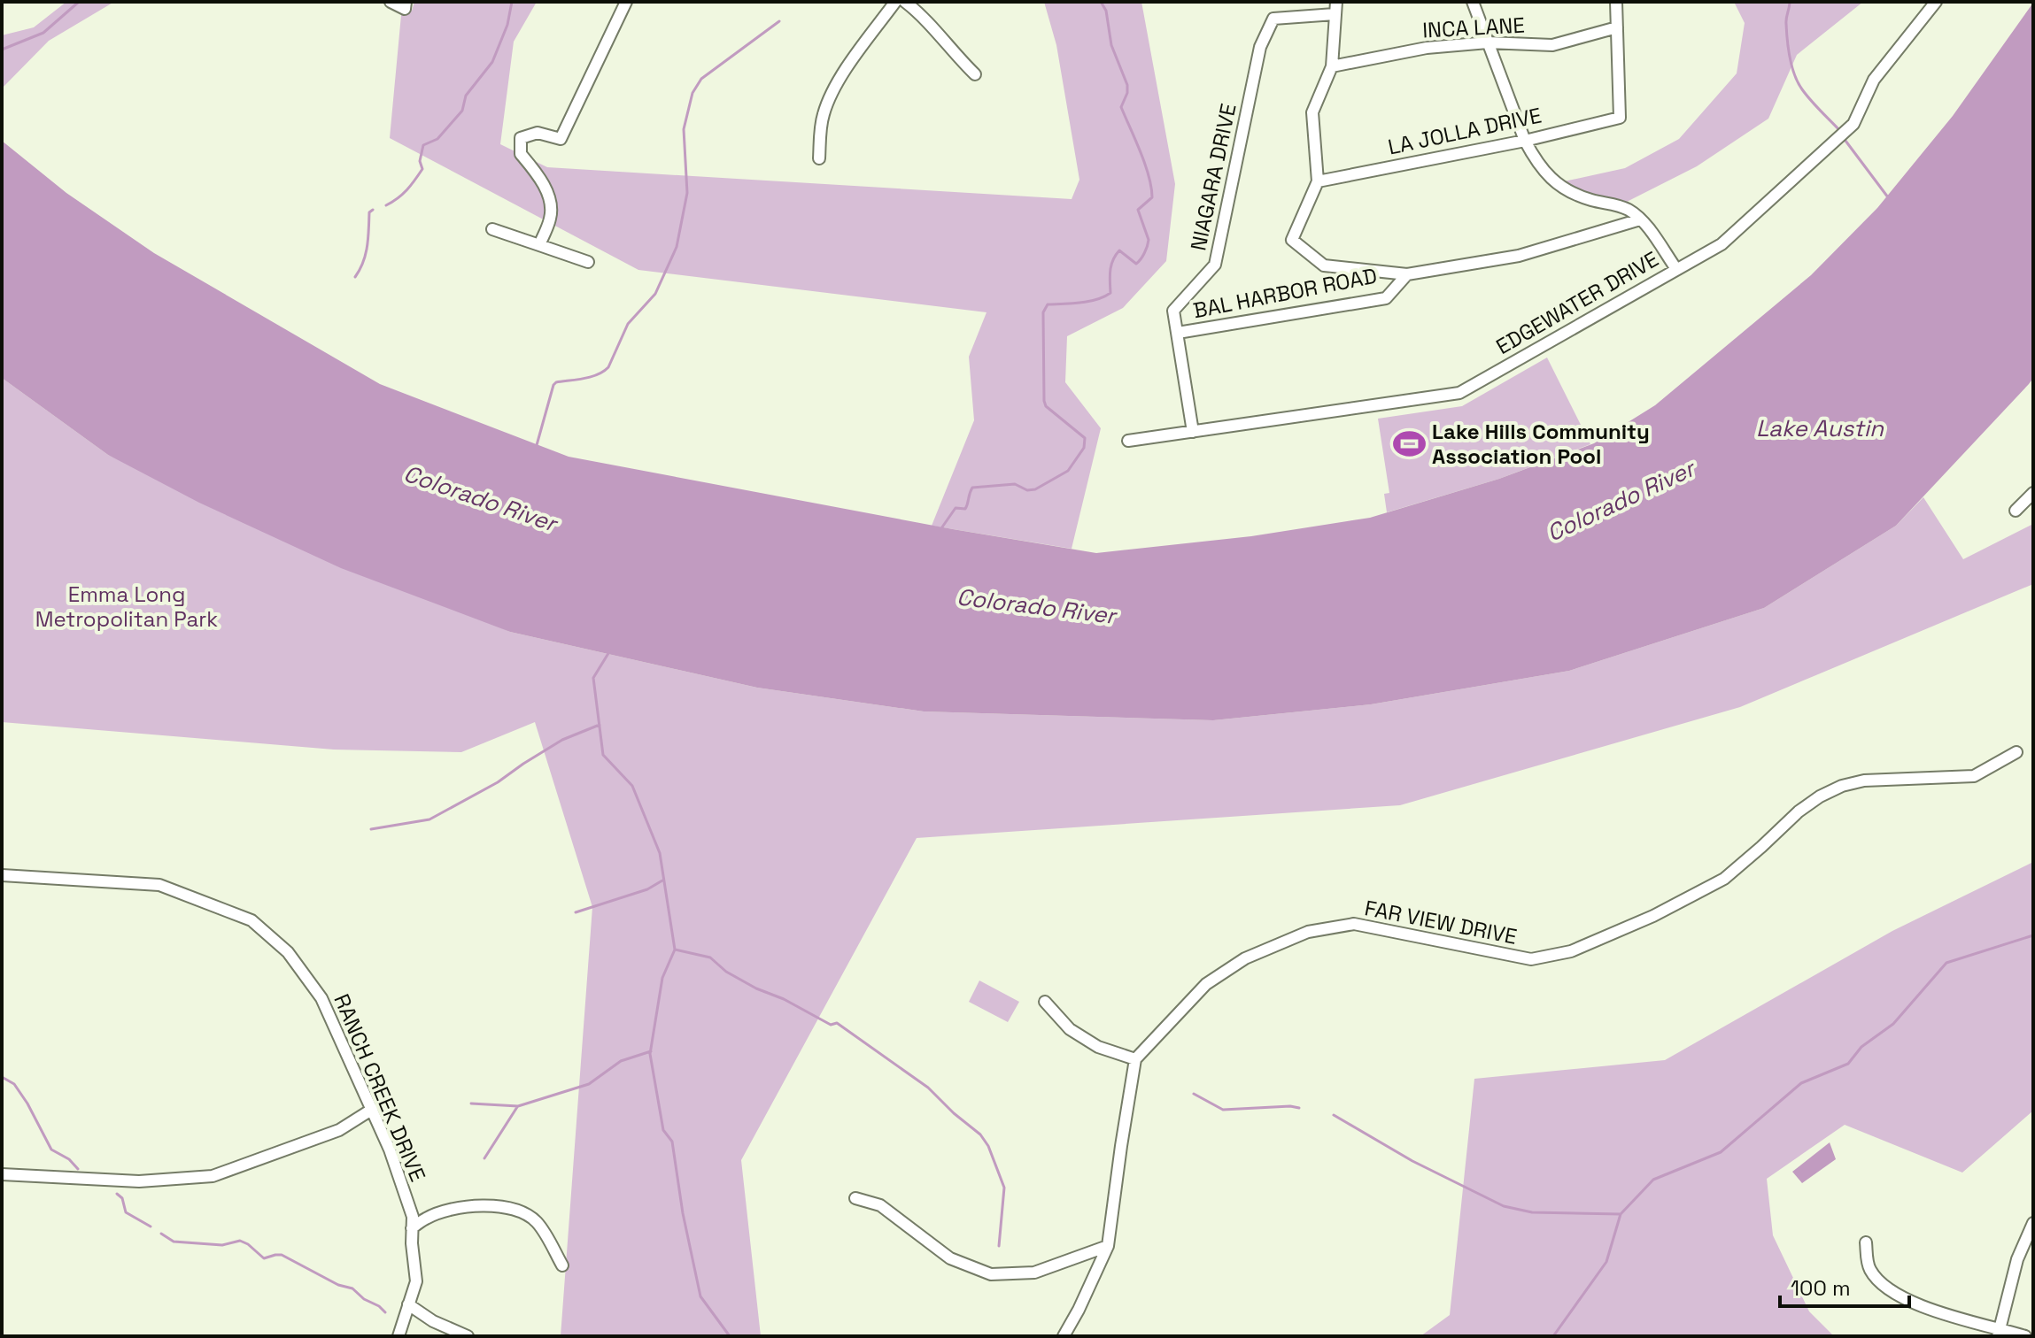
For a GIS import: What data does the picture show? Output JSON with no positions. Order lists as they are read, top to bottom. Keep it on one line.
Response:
{"streets":{"street":["INCA LANE","LA JOLLA DRIVE","NIAGARA DRIVE","BAL HARBOR ROAD","EDGEWATER DRIVE","FAR VIEW DRIVE","RANCH CREEK DRIVE"]},"crossings":[["INCA LANE","LA JOLLA DRIVE"],["NIAGARA DRIVE","BAL HARBOR ROAD"],["NIAGARA DRIVE","EDGEWATER DRIVE"]],"water":["Lake Austin","Colorado River"],"parks":["Emma Long Metropolitan Park"],"places":{"sports":["Lake Hills Community Association Pool"]},"scale_bar":"100 m"}
